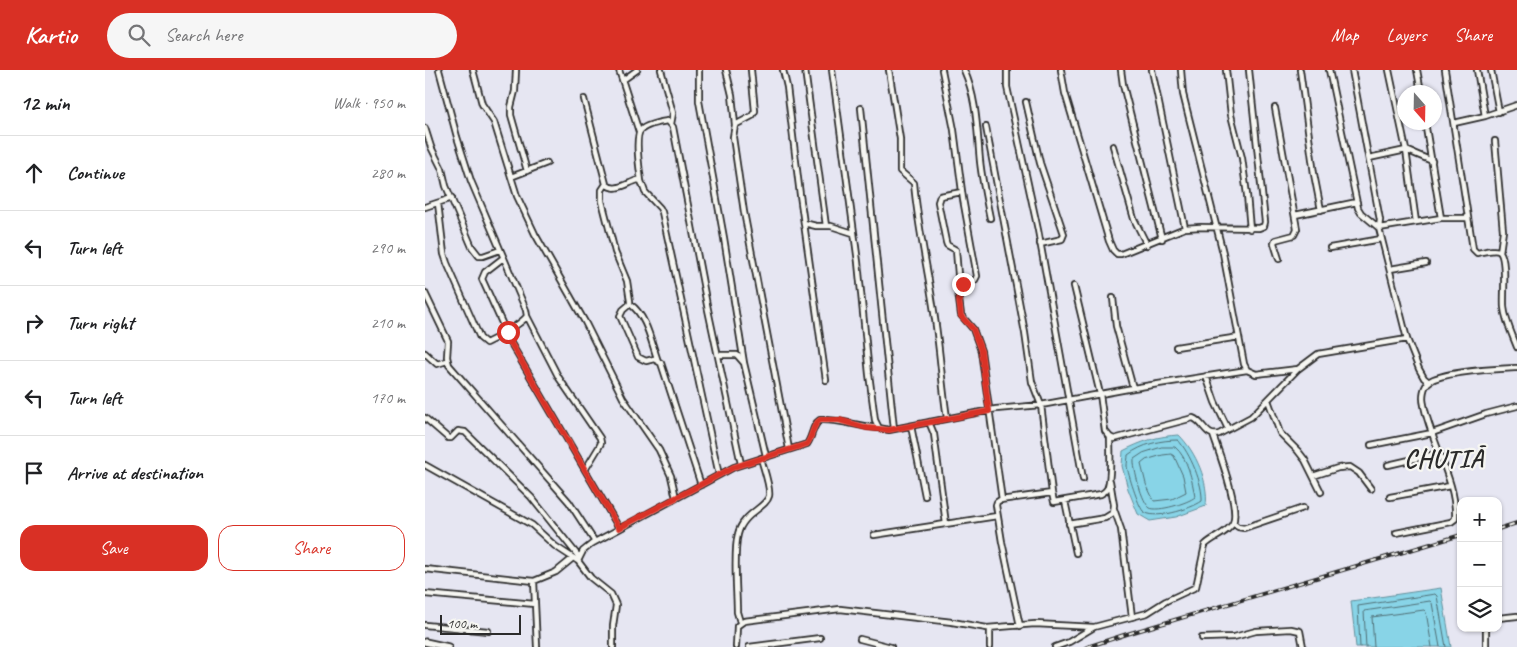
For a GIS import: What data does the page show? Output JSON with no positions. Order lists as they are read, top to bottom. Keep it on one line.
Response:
{"districts":["CHUTIĀ"],"scale_bar":"100 m","north":"bottom","page":{"header":"Kartio","search":"Search here","nav":["Map","Layers","Share"],"heading":["12 min","Walk · 950 m"],"list":[["Continue","280 m"],["Turn left","290 m"],["Turn right","210 m"],["Turn left","170 m"],"Arrive at destination"],"map_buttons":["+","−"],"buttons":["Save","Share"],"scale":"100 m"}}
